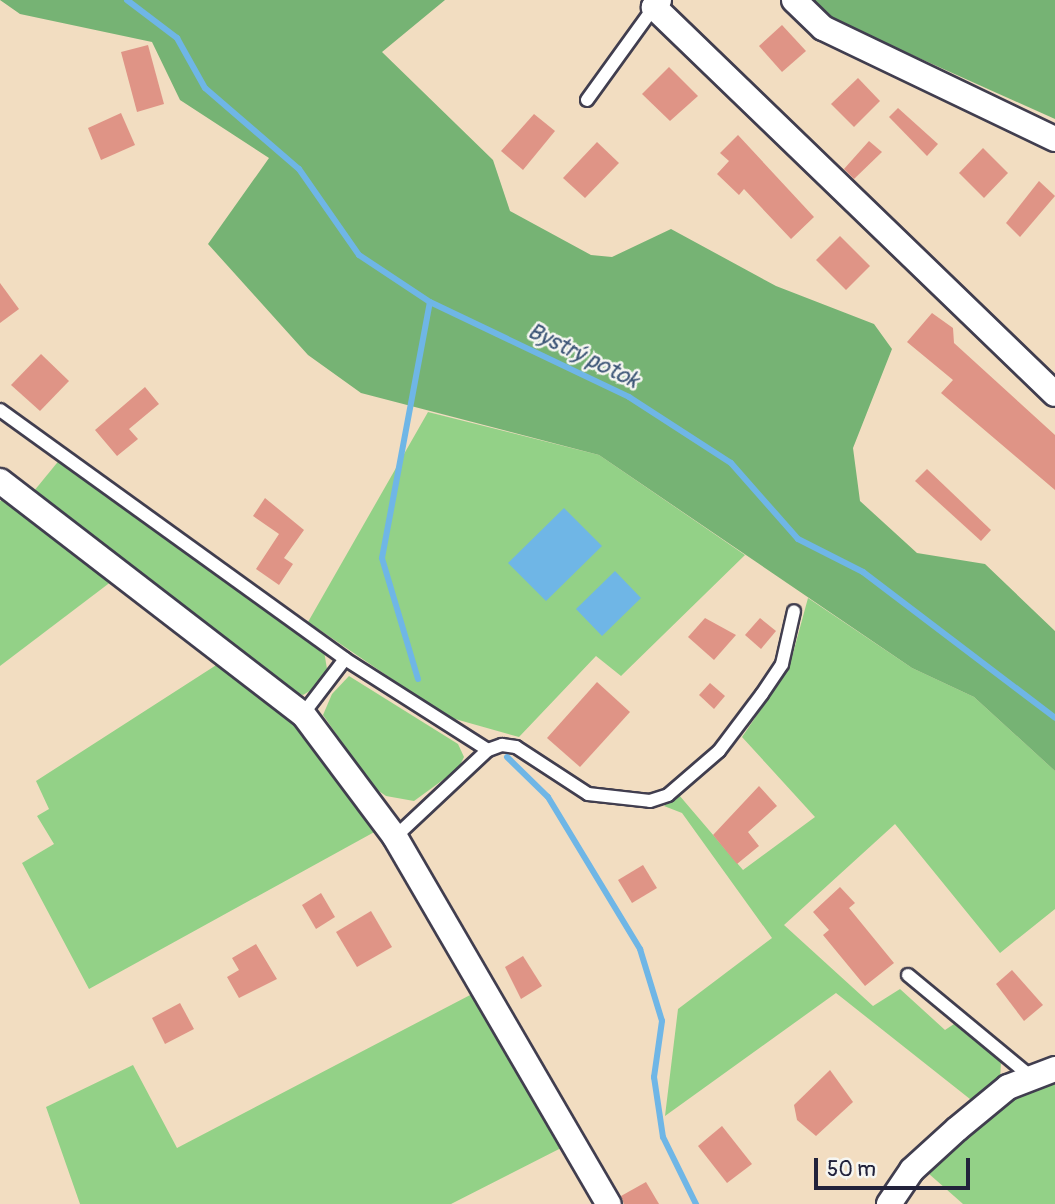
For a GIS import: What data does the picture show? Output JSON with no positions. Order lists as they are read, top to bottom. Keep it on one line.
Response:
{"water":["Bystrý potok"],"scale_bar":"50 m"}
